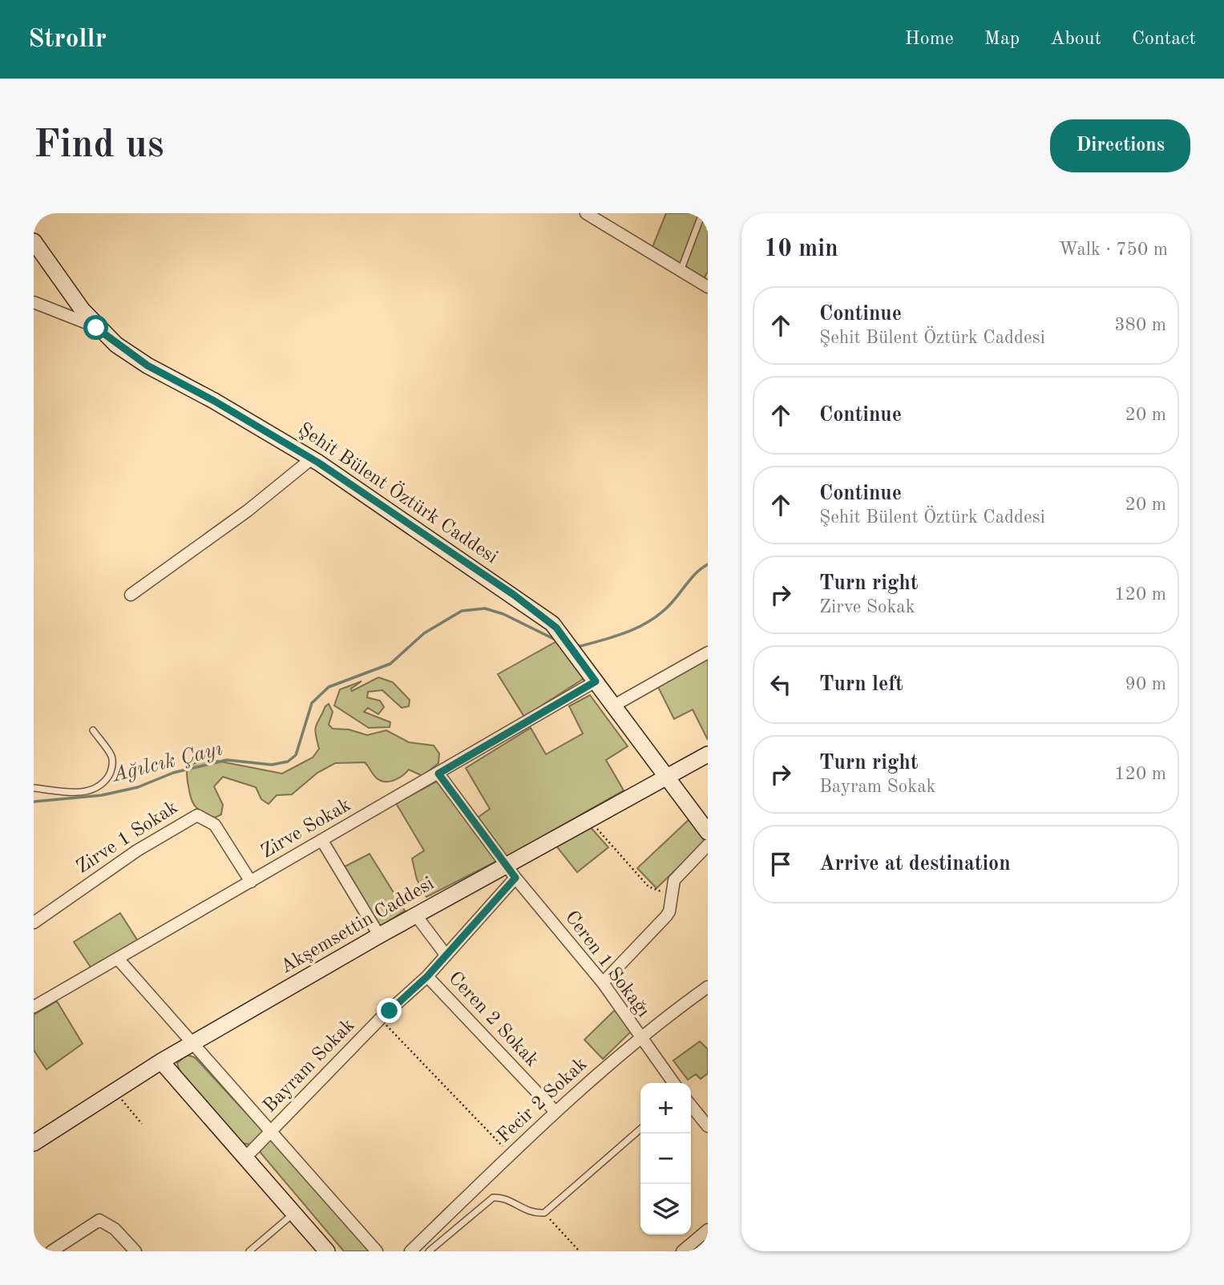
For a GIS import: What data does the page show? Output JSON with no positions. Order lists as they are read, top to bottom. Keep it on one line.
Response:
{"streets":{"street":["Şehit Bülent Öztürk Caddesi","Zirve Sokak","Zirve 1 Sokak","Akşemsettin Caddesi","Ceren 1 Sokağı","Ceren 2 Sokak","Bayram Sokak","Fecir 2 Sokak"]},"crossings":[["Şehit Bülent Öztürk Caddesi","Zirve Sokak"],["Zirve Sokak","Zirve 1 Sokak"],["Zirve Sokak","Ceren 1 Sokağı"],["Akşemsettin Caddesi","Ceren 1 Sokağı"],["Akşemsettin Caddesi","Bayram Sokak"],["Ceren 1 Sokağı","Bayram Sokak"],["Ceren 1 Sokağı","Fecir 2 Sokak"],["Ceren 2 Sokak","Bayram Sokak"],["Ceren 2 Sokak","Fecir 2 Sokak"]],"water":["Ağılcık Çayı"],"page":{"header":"Strollr","nav":["Home","Map","About","Contact"],"buttons":"Directions","title":"Find us","heading":["10 min","Walk · 750 m"],"list":[["Continue","Şehit Bülent Öztürk Caddesi","380 m"],["Continue","20 m"],["Continue","Şehit Bülent Öztürk Caddesi","20 m"],["Turn right","Zirve Sokak","120 m"],["Turn left","90 m"],["Turn right","Bayram Sokak","120 m"],"Arrive at destination"],"map_buttons":["+","−"]}}
